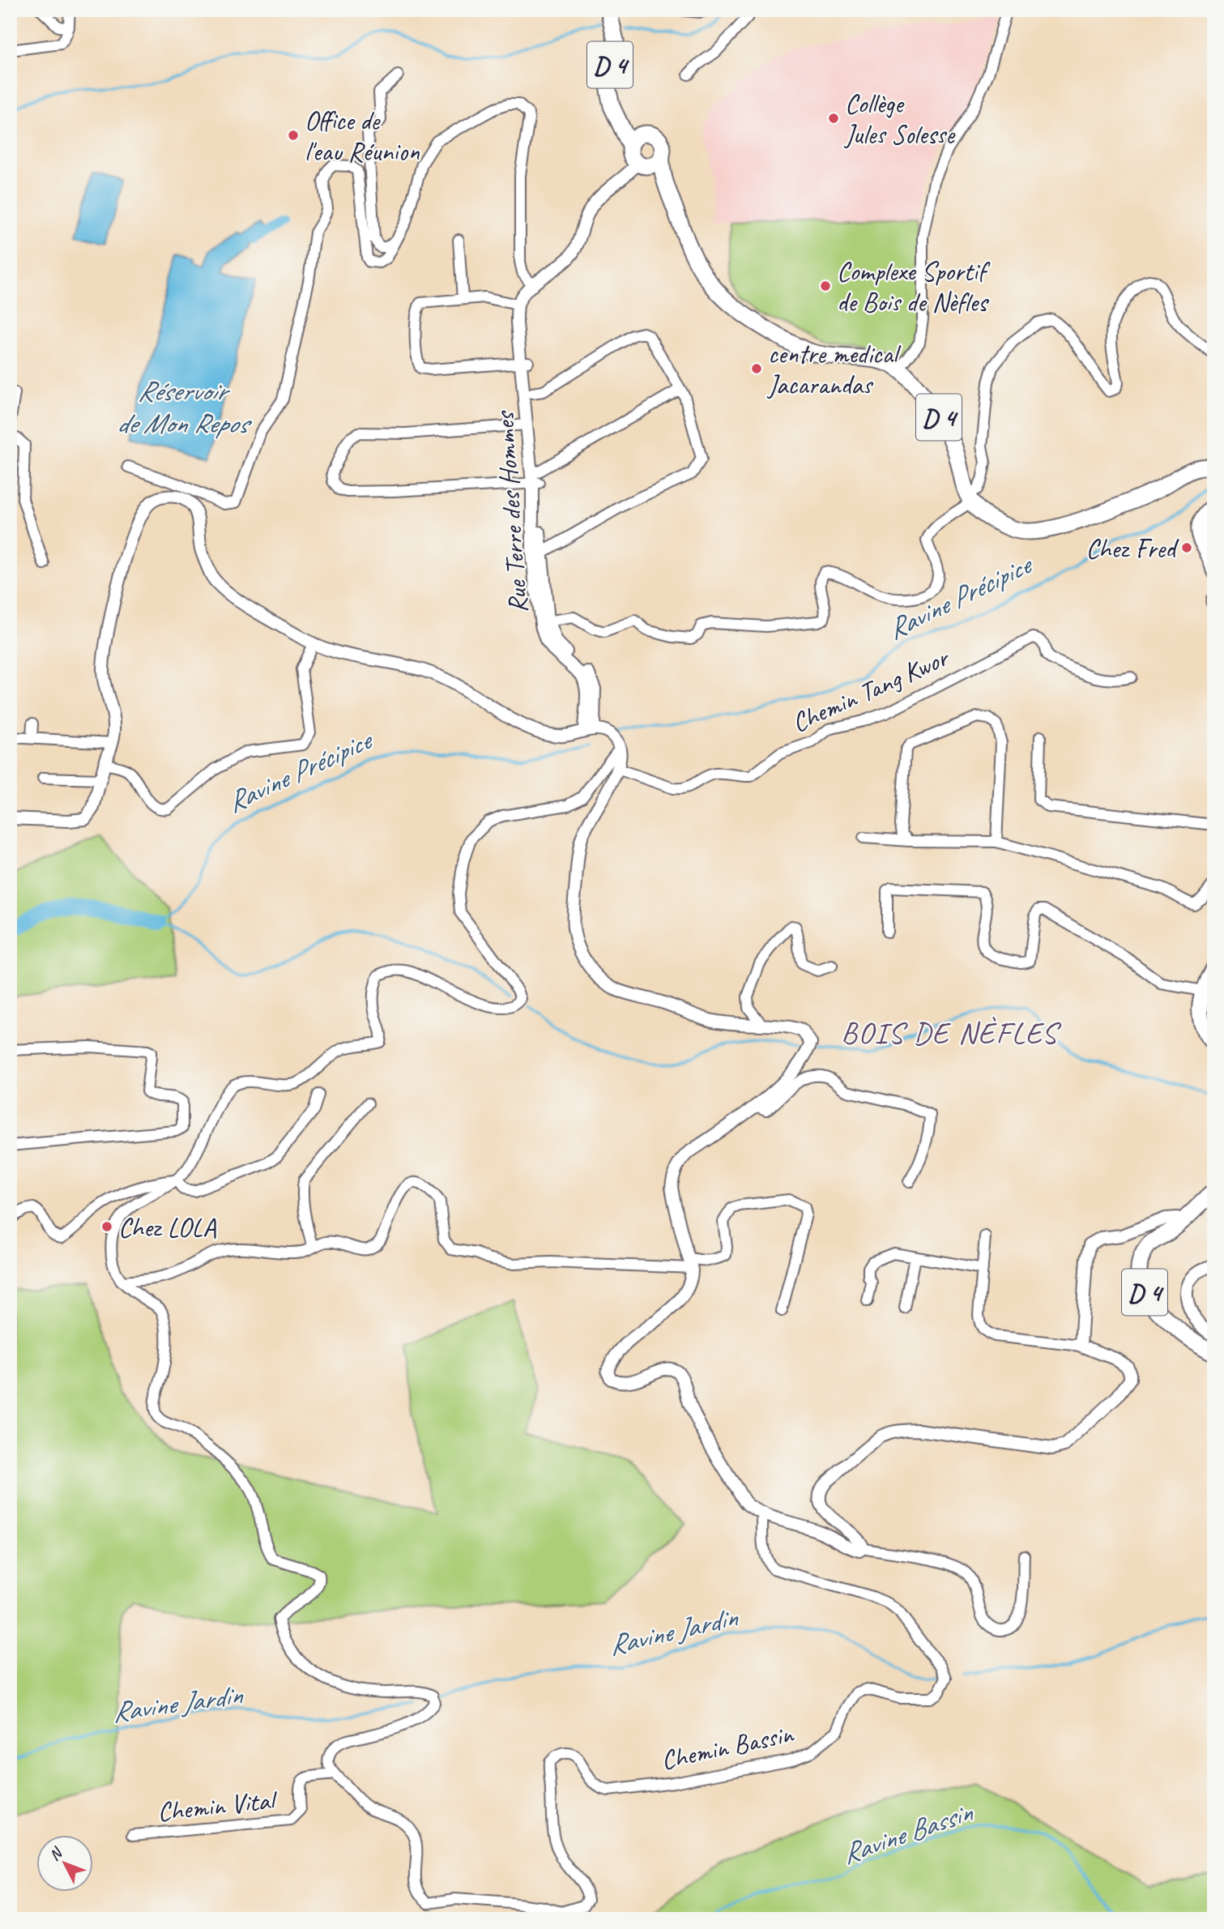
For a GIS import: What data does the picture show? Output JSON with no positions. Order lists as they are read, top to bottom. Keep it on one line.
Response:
{"streets":{"main road":["D 4"],"street":["Rue Terre des Hommes","Chemin Tang Kwor","Chemin Bassin","Chemin Vital"]},"crossings":[["Chemin Bassin","Chemin Vital"]],"districts":["BOIS DE NÈFLES"],"water":["Réservoir de Mon Repos","Ravine Précipice","Ravine Jardin","Ravine Bassin"],"places":["Collège Jules Solesse","Office de l'eau Réunion","Complexe Sportif de Bois de Nèfles","centre medical Jacarandas","Chez Fred","Chez LOLA"],"north":"top left"}
